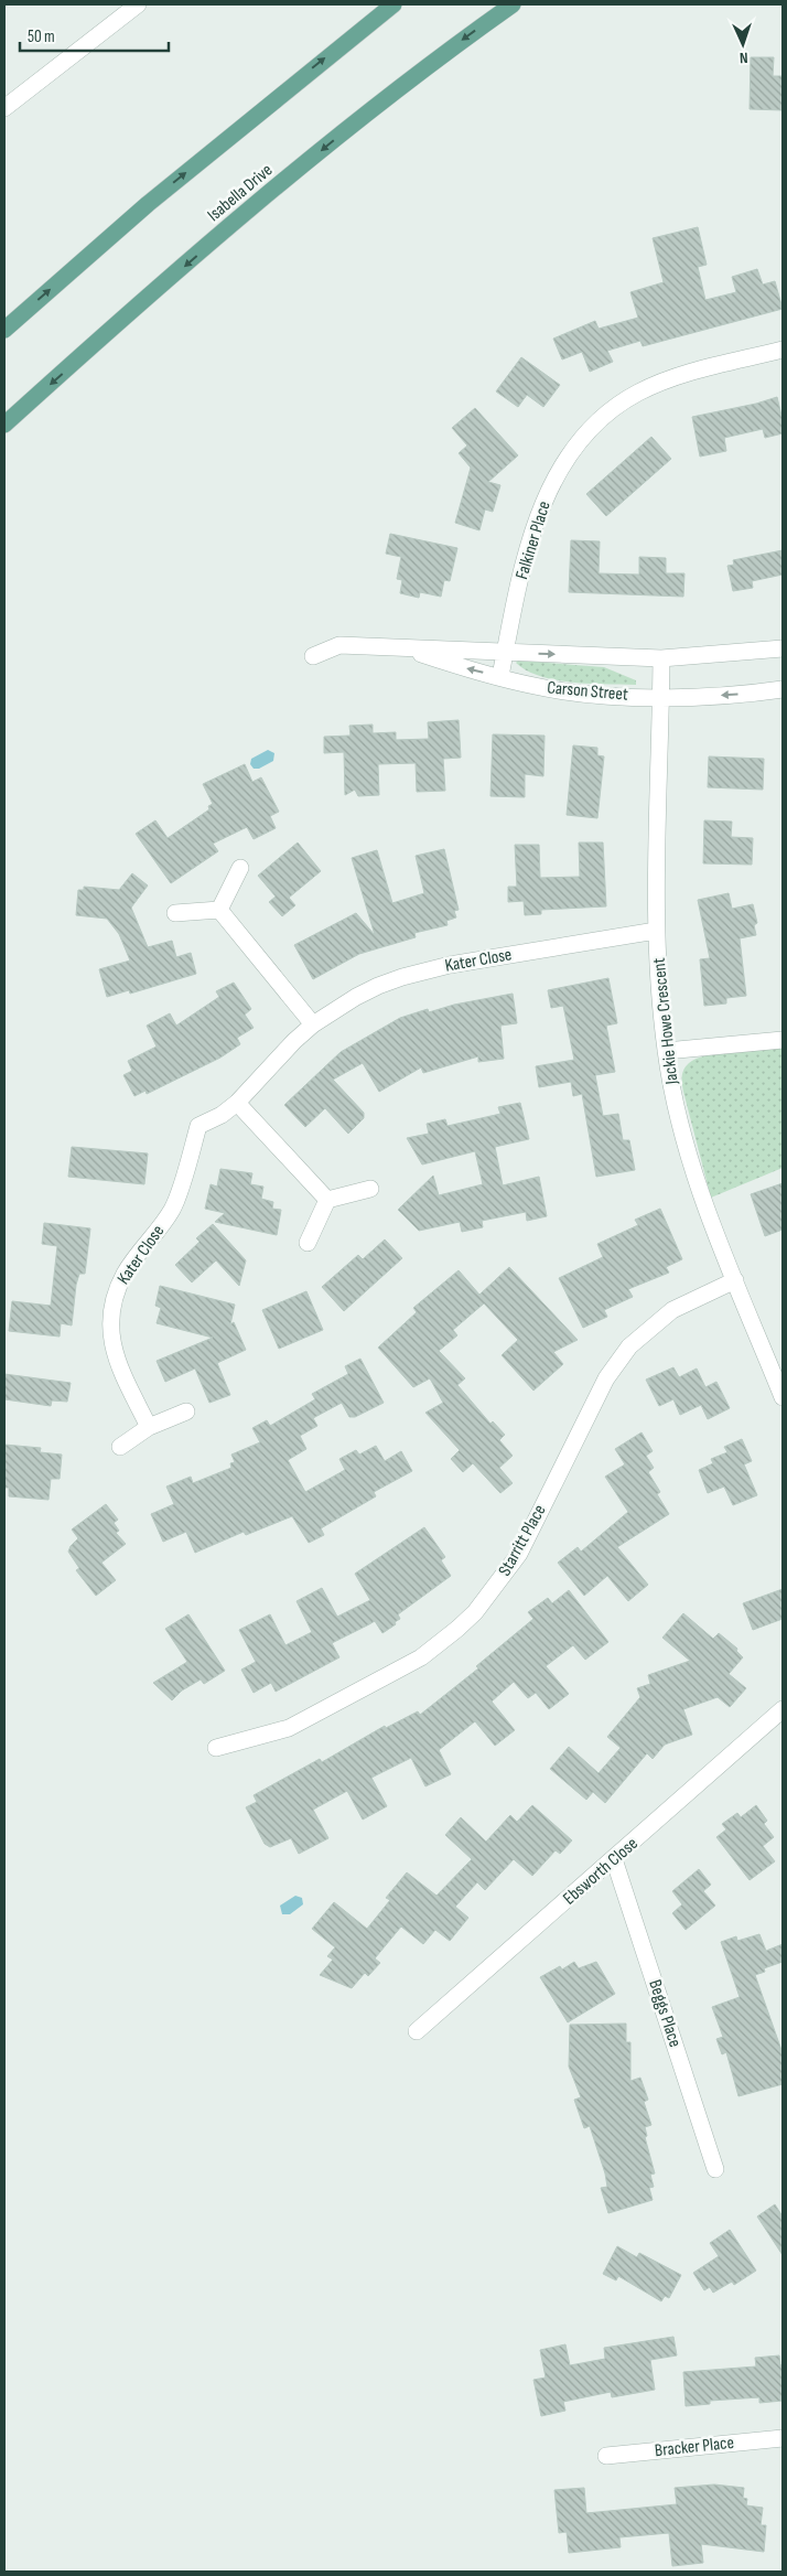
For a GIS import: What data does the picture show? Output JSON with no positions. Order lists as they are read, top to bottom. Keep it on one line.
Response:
{"streets":{"main road":["Isabella Drive"],"street":["Falkiner Place","Carson Street","Kater Close","Jackie Howe Crescent","Starritt Place","Ebsworth Close","Beggs Place","Bracker Place"]},"crossings":[["Falkiner Place","Carson Street"],["Carson Street","Jackie Howe Crescent"],["Kater Close","Jackie Howe Crescent"],["Jackie Howe Crescent","Starritt Place"],["Ebsworth Close","Beggs Place"]],"scale_bar":"50 m","north":"bottom"}
